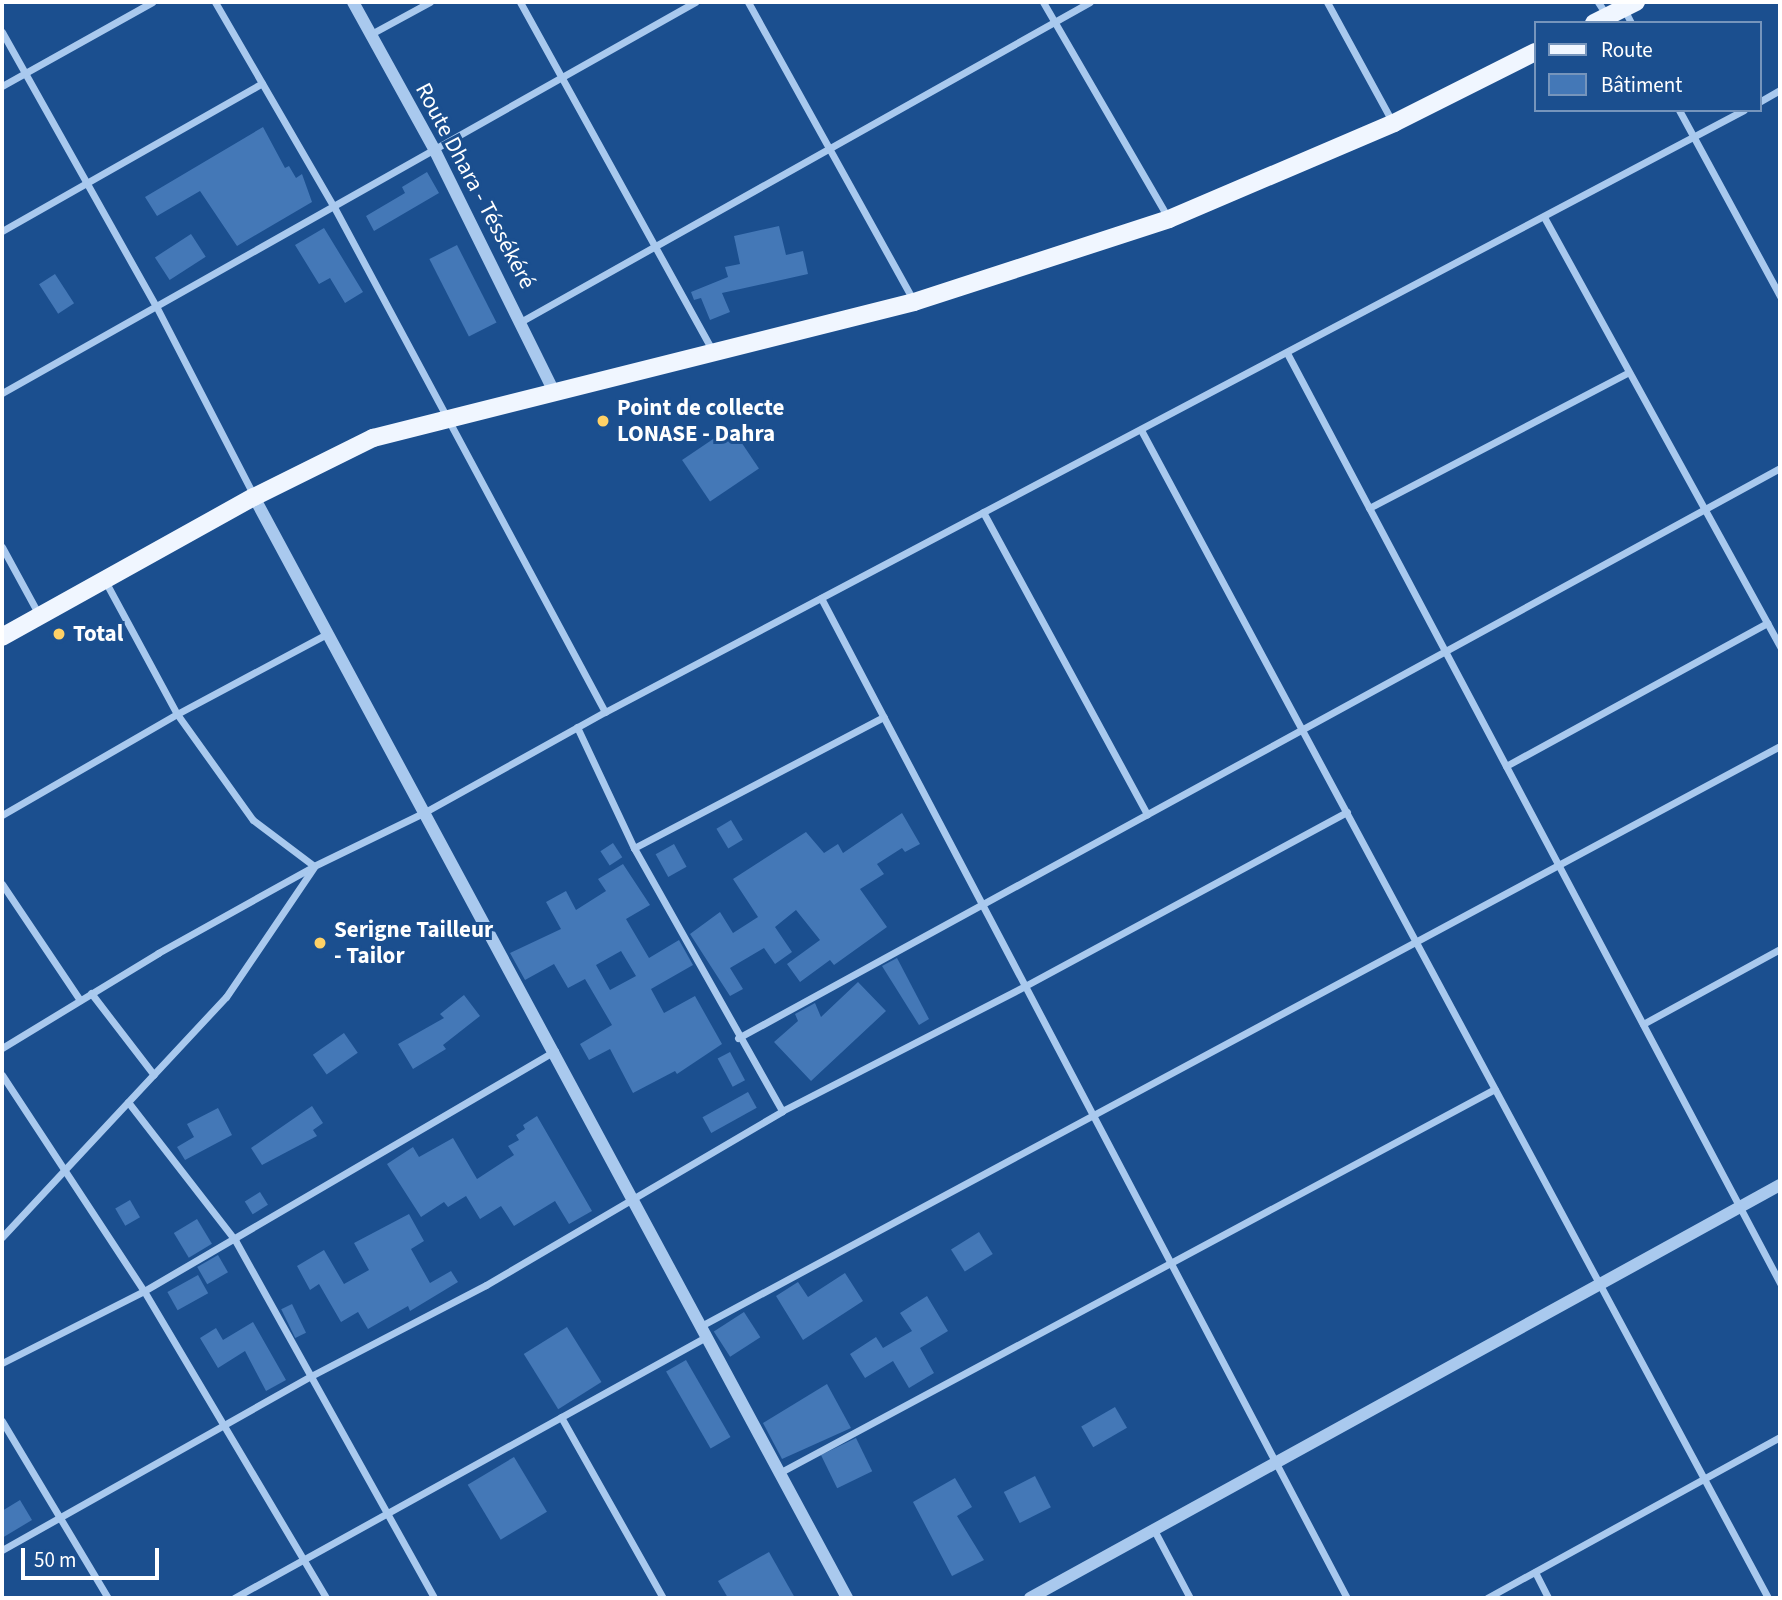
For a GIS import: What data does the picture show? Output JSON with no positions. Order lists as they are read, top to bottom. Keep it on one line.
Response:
{"streets":{"street":["Route Dhara - Téssékéré"]},"places":["Point de collecte LONASE - Dahra","Total","Serigne Tailleur - Tailor"],"legend":["Route","Bâtiment"],"scale_bar":"50 m"}
